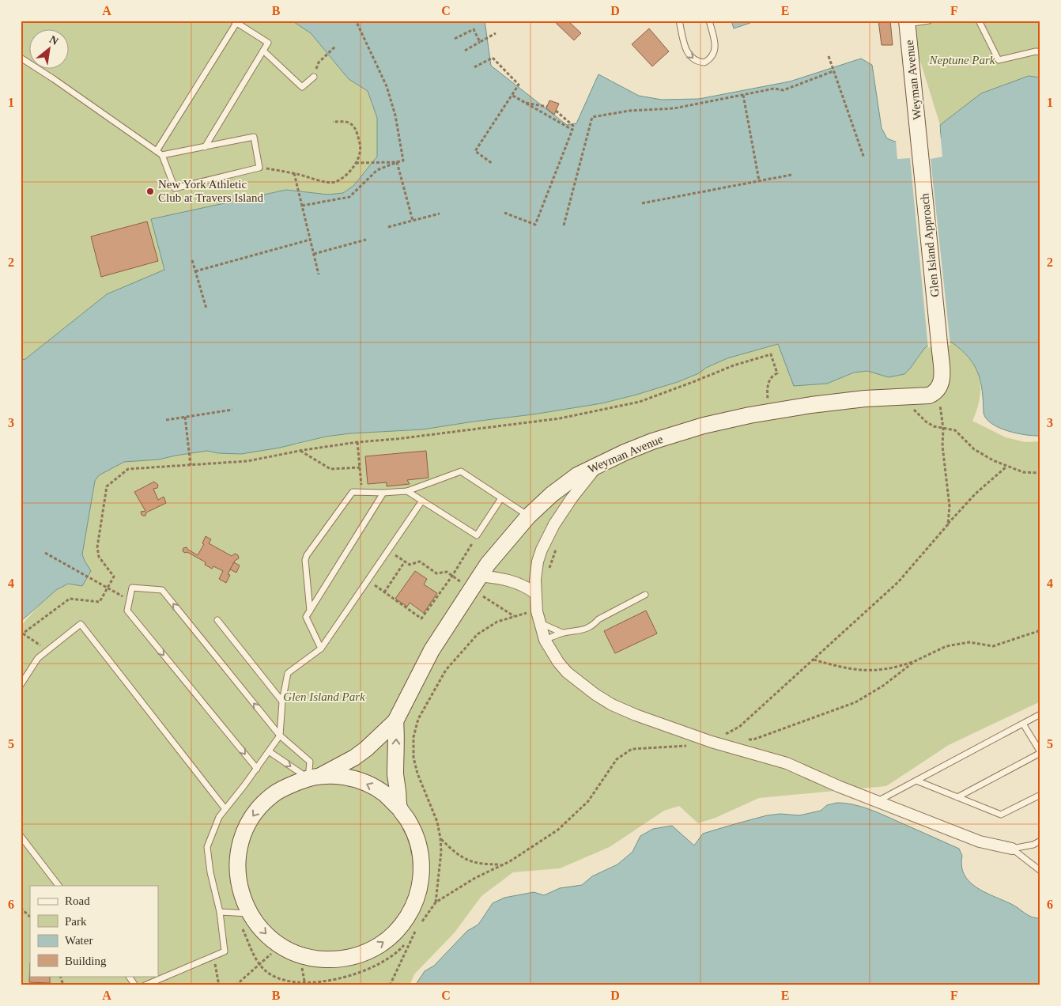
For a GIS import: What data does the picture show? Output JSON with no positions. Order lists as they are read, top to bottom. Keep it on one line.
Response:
{"streets":{"street":["Weyman Avenue","Glen Island Approach"]},"crossings":[["Weyman Avenue","Glen Island Approach"]],"parks":["Neptune Park","Glen Island Park"],"places":["New York Athletic Club at Travers Island"],"legend":["Road","Park","Water","Building"],"north":"top right","grid":{"columns":["A","B","C","D","E","F"],"rows":["1","2","3","4","5","6"]}}
